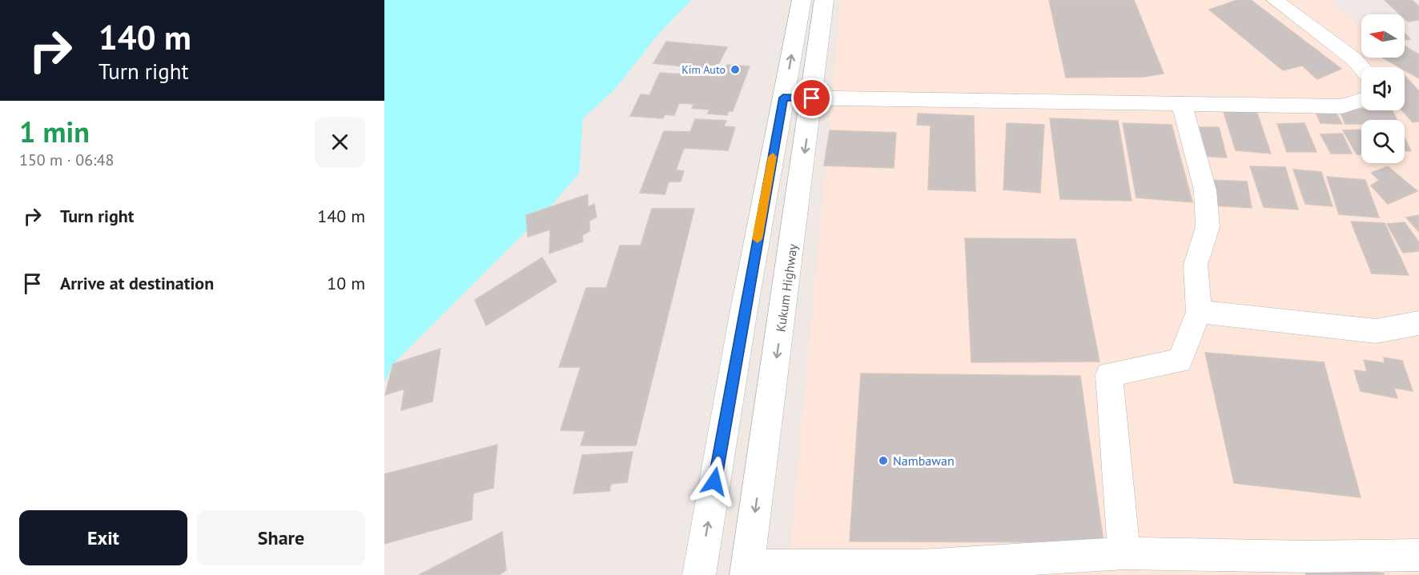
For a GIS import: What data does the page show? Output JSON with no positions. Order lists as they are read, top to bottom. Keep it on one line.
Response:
{"streets":{"main road":["Kukum Highway"]},"places":["Kim Auto","Nambawan"],"north":"left","page":{"turn":["140 m","Turn right"],"heading":["1 min","150 m · 06:48"],"list":[{"name":"Turn right","value":"140 m"},{"name":"Arrive at destination","value":"10 m"}],"buttons":["Exit","Share"]}}
